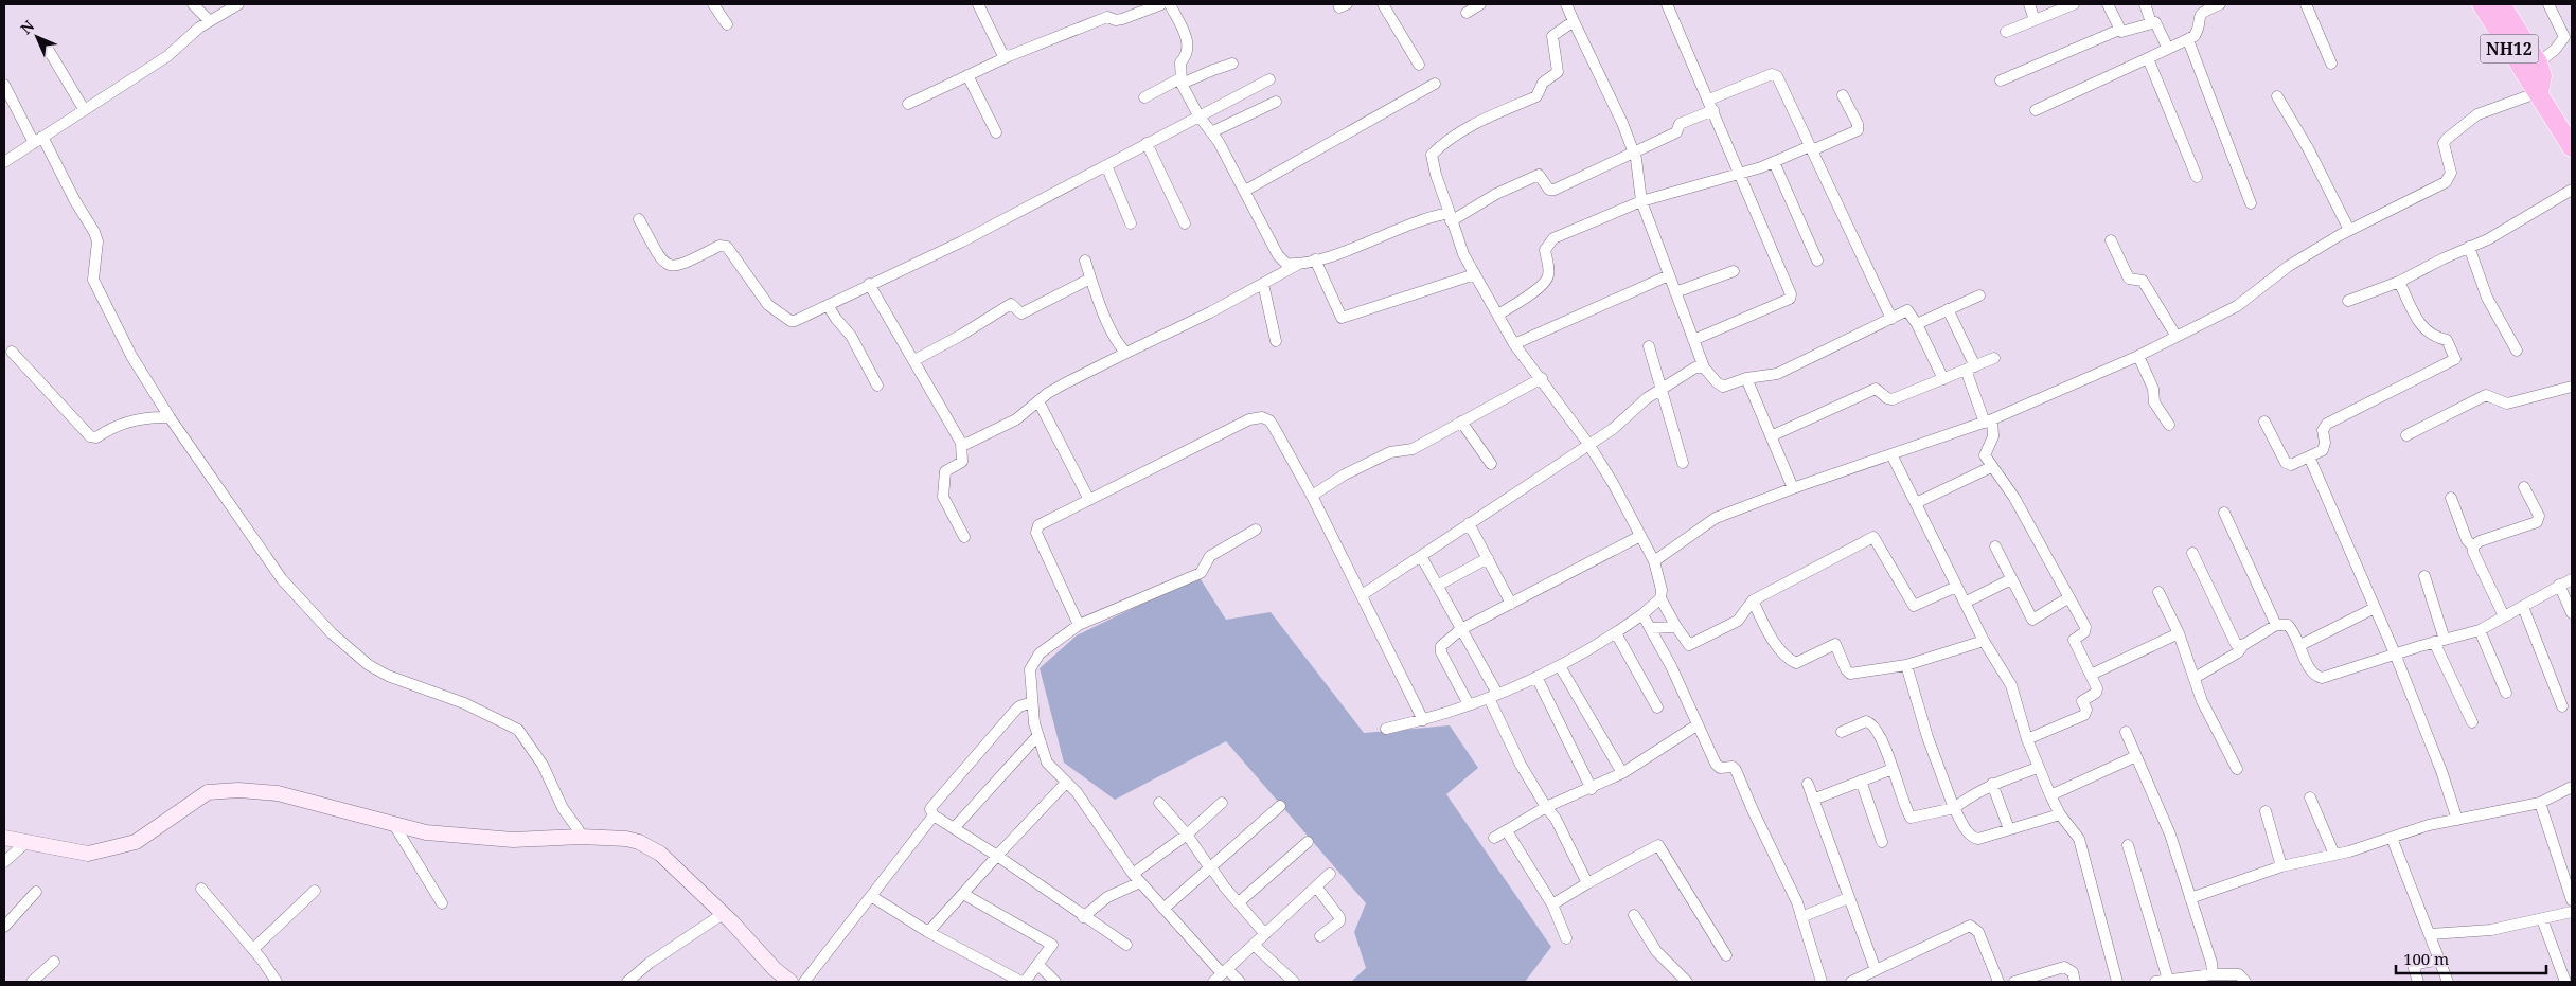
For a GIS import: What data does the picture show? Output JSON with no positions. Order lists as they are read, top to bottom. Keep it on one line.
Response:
{"streets":{"highway":["NH12"]},"scale_bar":"100 m","north":"top left"}
